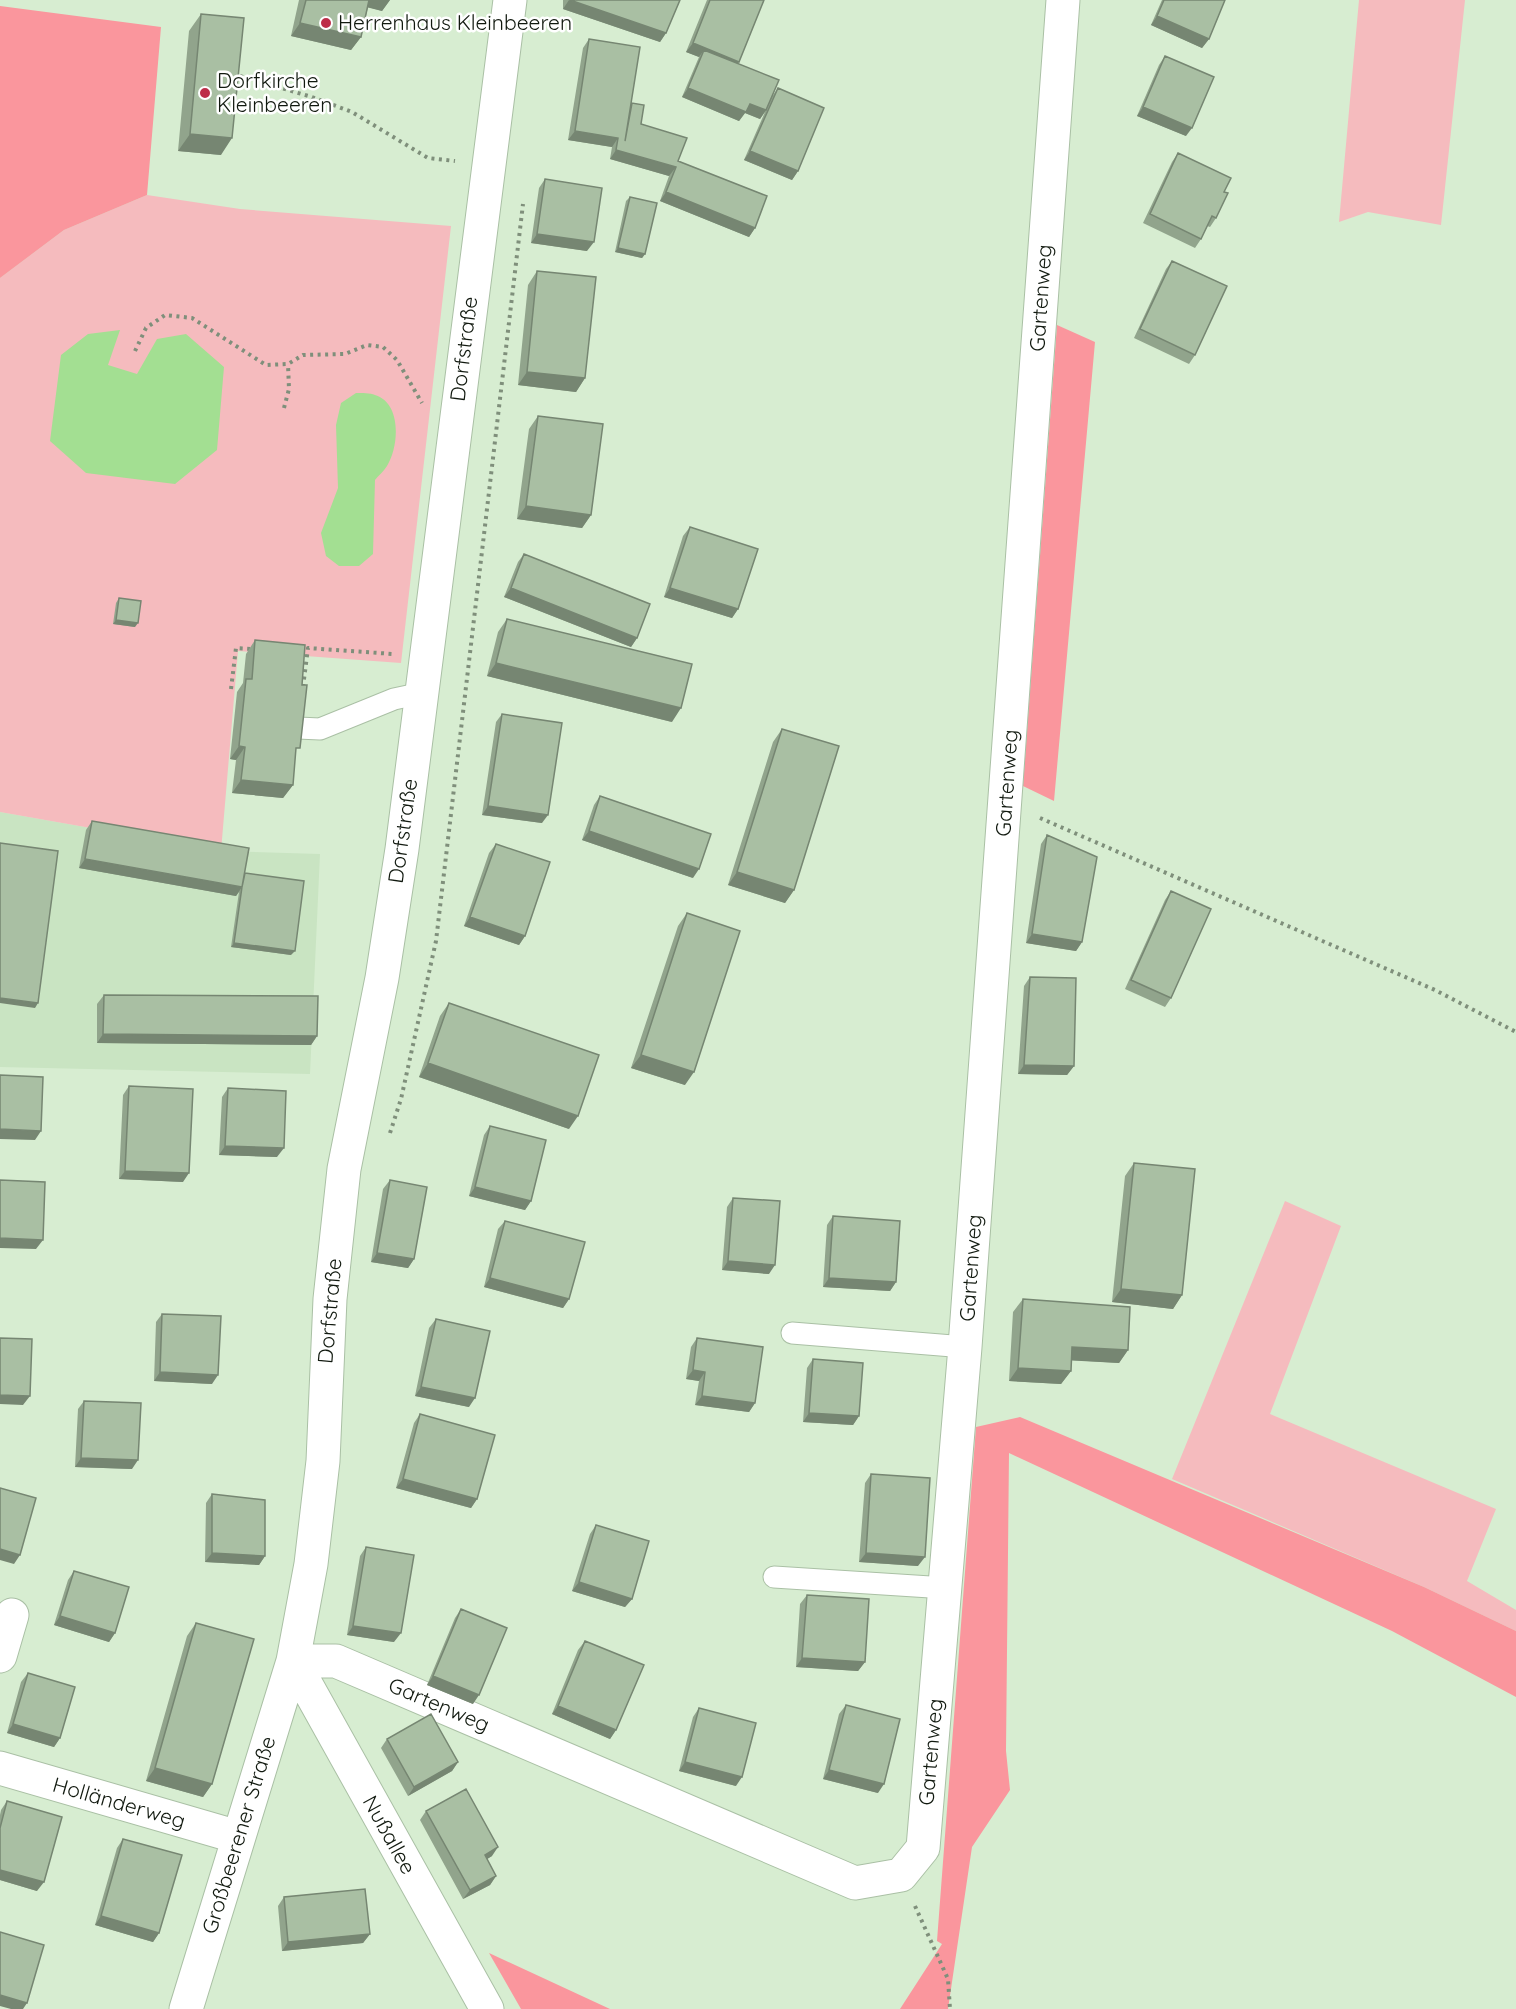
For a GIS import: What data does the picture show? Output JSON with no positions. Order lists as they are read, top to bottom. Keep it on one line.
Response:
{"streets":{"street":["Gartenweg","Dorfstraße","Holländerweg","Großbeerener Straße","Nußallee"]},"crossings":[["Gartenweg","Dorfstraße"],["Gartenweg","Großbeerener Straße"],["Gartenweg","Nußallee"],["Dorfstraße","Großbeerener Straße"],["Dorfstraße","Nußallee"],["Holländerweg","Großbeerener Straße"],["Großbeerener Straße","Nußallee"]],"places":["Herrenhaus Kleinbeeren","Dorfkirche Kleinbeeren"]}
